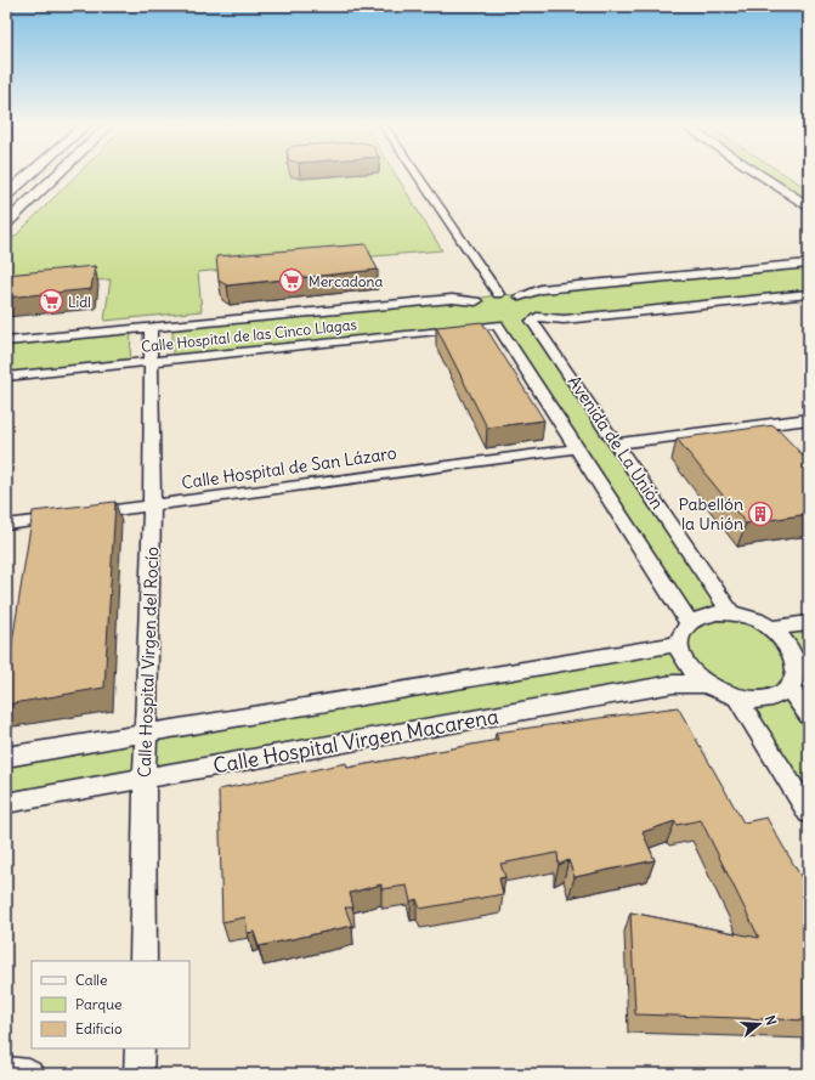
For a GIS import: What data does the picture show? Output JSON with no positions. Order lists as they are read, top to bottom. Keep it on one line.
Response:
{"streets":{"street":["Calle Hospital de las Cinco Llagas","Avenida de La Unión","Calle Hospital de San Lázaro","Calle Hospital Virgen del Rocío","Calle Hospital Virgen Macarena"]},"crossings":[["Calle Hospital de las Cinco Llagas","Avenida de La Unión"],["Calle Hospital de las Cinco Llagas","Calle Hospital Virgen del Rocío"],["Avenida de La Unión","Calle Hospital de San Lázaro"],["Avenida de La Unión","Calle Hospital Virgen Macarena"],["Calle Hospital de San Lázaro","Calle Hospital Virgen del Rocío"],["Calle Hospital Virgen del Rocío","Calle Hospital Virgen Macarena"]],"places":{"supermarket":["Mercadona","Lidl"],"building":["Pabellón la Unión"]},"legend":["Calle","Parque","Edificio"],"north":"right"}
